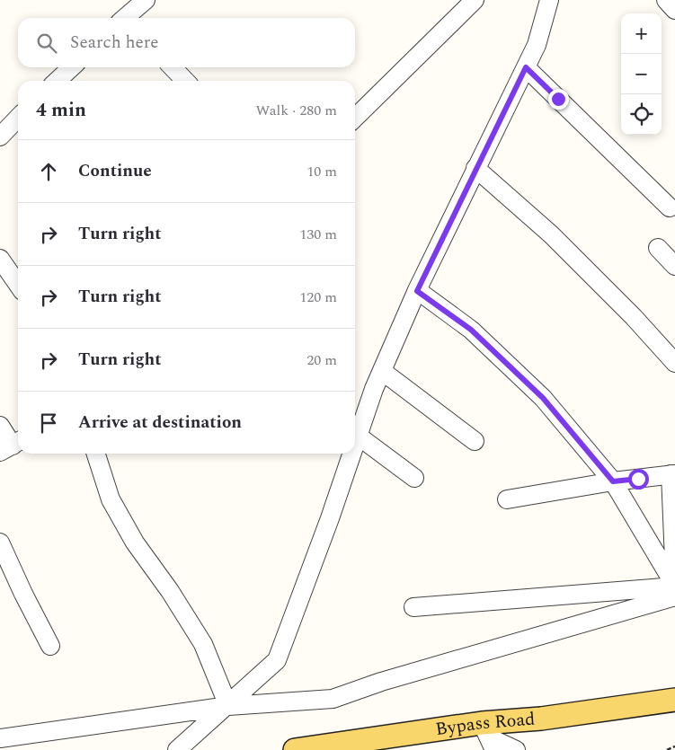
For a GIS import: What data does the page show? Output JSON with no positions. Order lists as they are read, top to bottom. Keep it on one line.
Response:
{"streets":{"main road":["Bypass Road"]},"page":{"map_buttons":["+","−"],"search":"Search here","heading":["4 min","Walk · 280 m"],"list":[["Continue","10 m"],["Turn right","130 m"],["Turn right","120 m"],["Turn right","20 m"],"Arrive at destination"]}}
